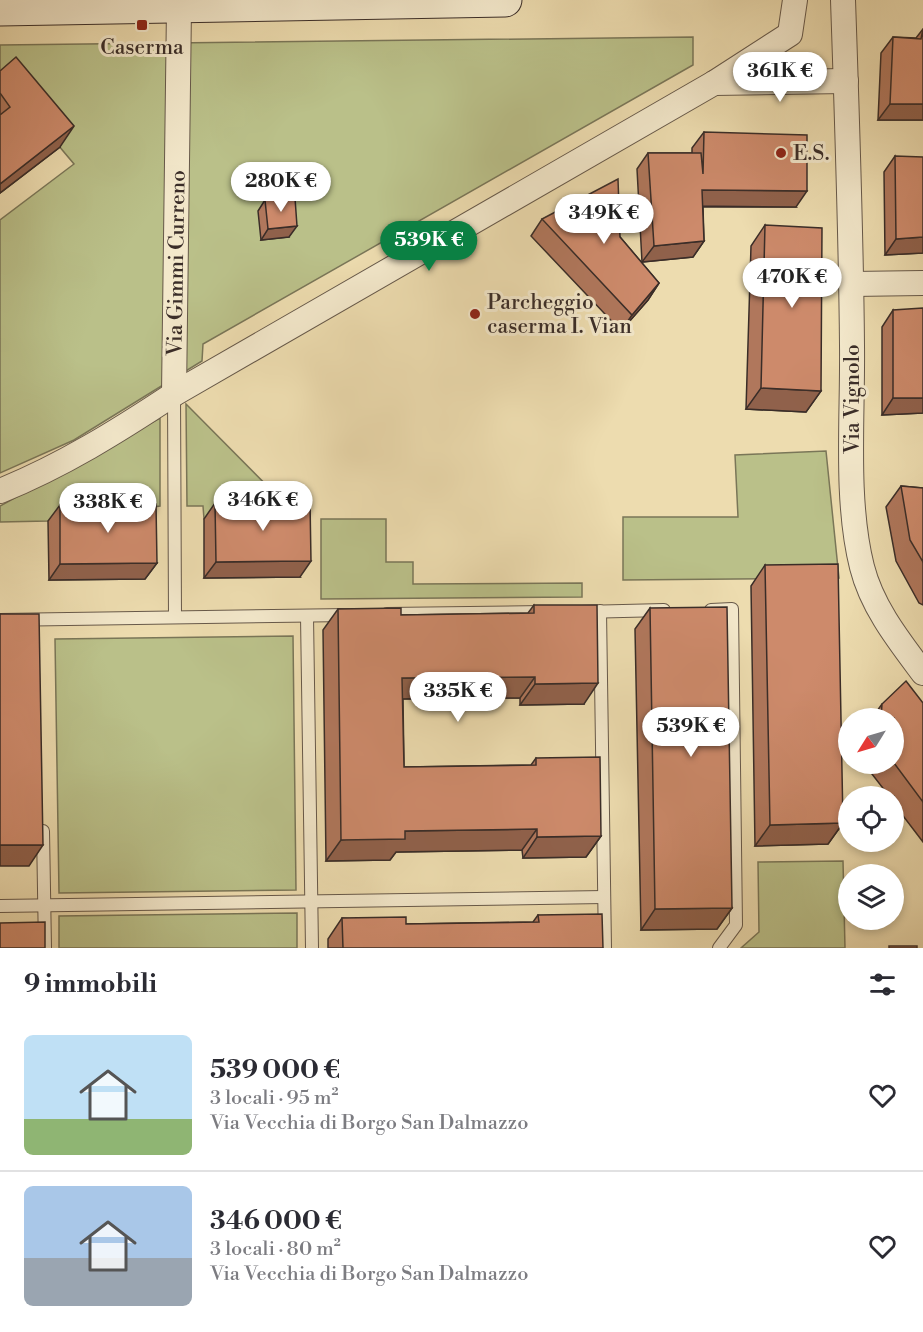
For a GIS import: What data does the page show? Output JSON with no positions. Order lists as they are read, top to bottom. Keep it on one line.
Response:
{"streets":{"street":["Via Gimmi Curreno","Via Vignolo"]},"places":{"transit":["Caserma"],"other":["E.S.","Parcheggio caserma I. Vian"]},"north":"bottom left","page":{"price":["361K €","280K €","349K €","539K €","470K €","346K €","338K €","335K €","539K €"],"heading":"9 immobili","list":[{"name":"539 000 €","note":"3 locali · 95 m² · Via Vecchia di Borgo San Dalmazzo"},{"name":"346 000 €","note":"3 locali · 80 m² · Via Vecchia di Borgo San Dalmazzo"}]}}
